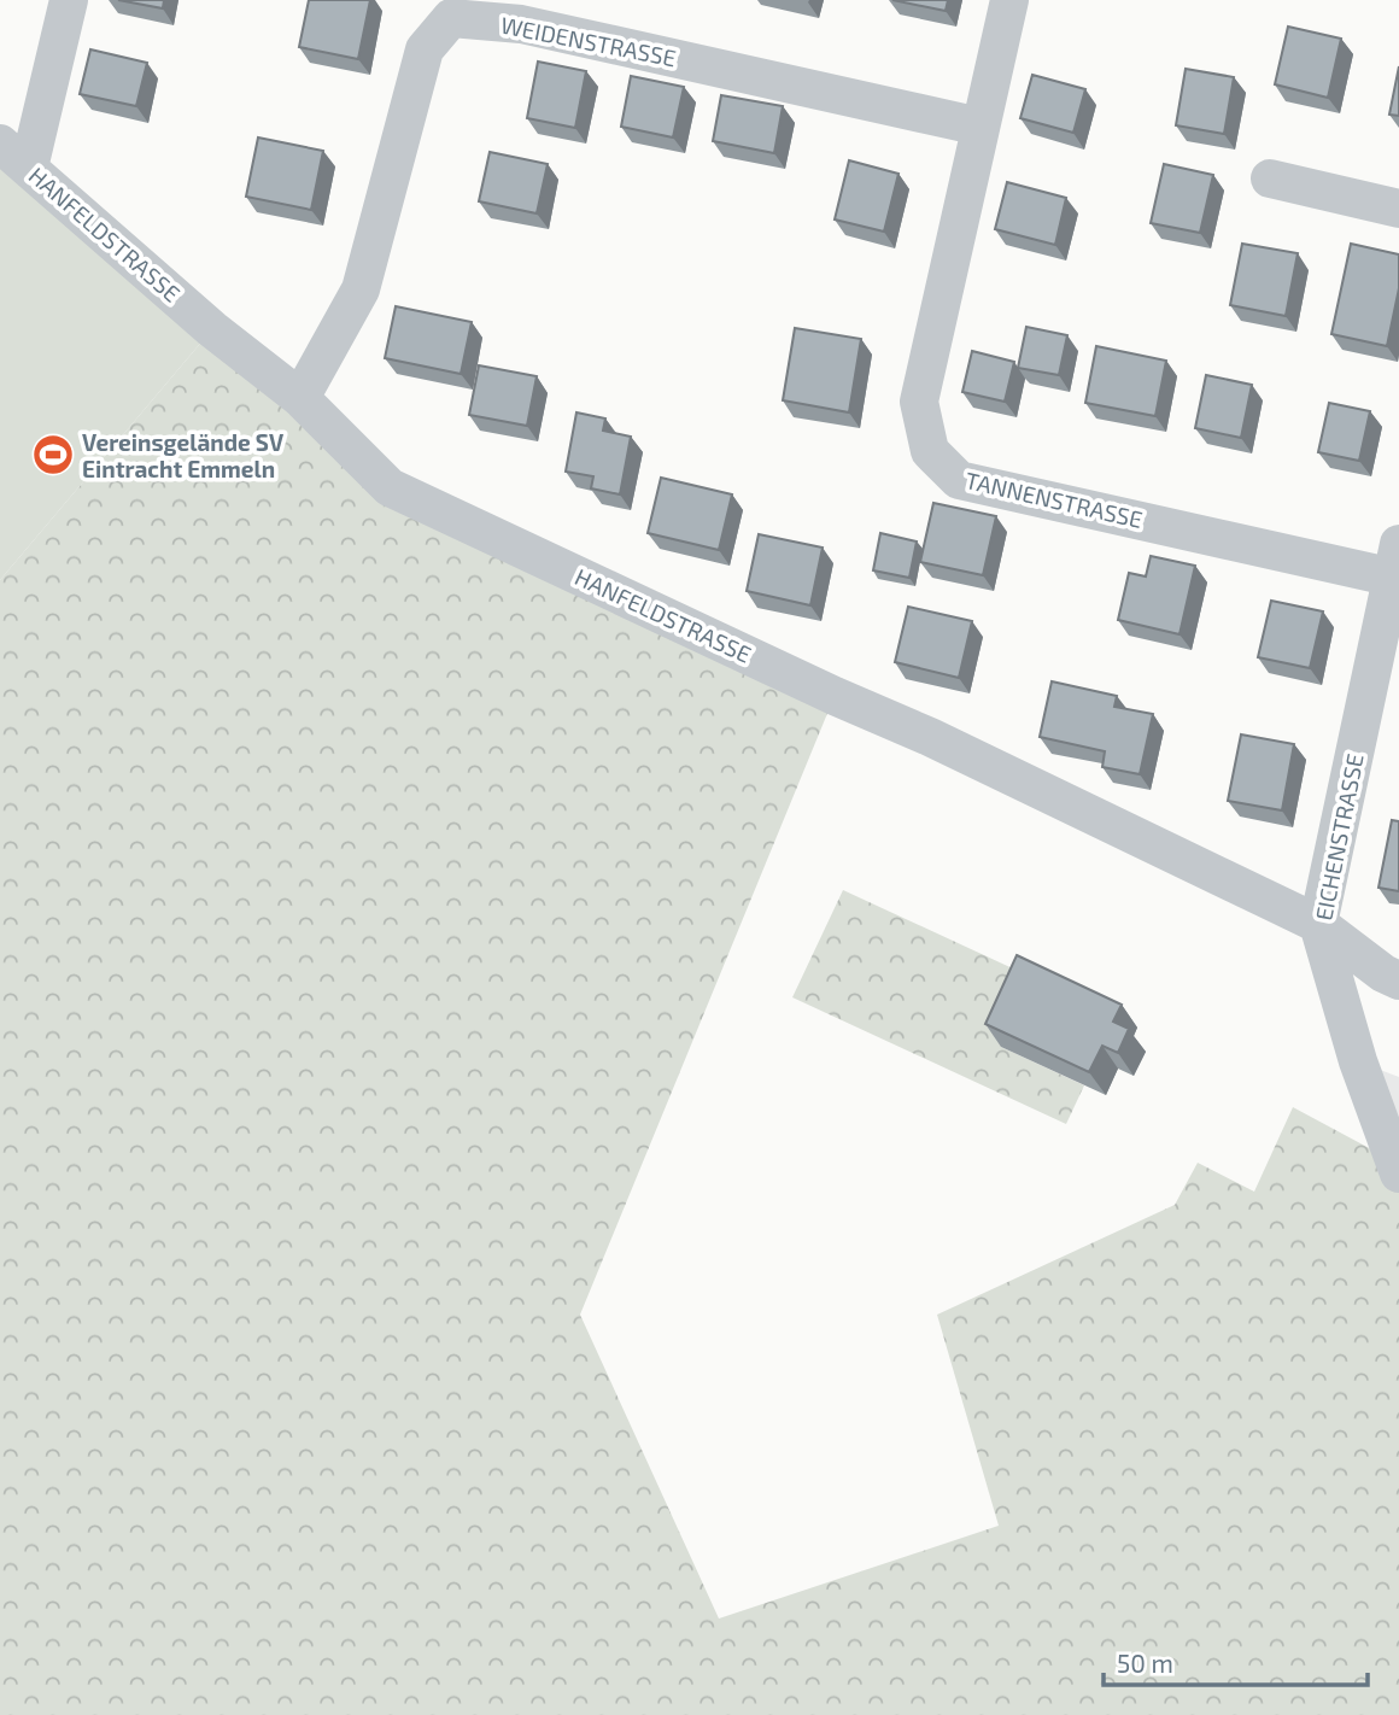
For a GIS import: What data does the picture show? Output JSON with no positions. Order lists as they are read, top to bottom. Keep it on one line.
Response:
{"streets":{"street":["WEIDENSTRASSE","HANFELDSTRASSE","TANNENSTRASSE","EICHENSTRASSE"]},"crossings":[["WEIDENSTRASSE","HANFELDSTRASSE"],["WEIDENSTRASSE","TANNENSTRASSE"],["HANFELDSTRASSE","EICHENSTRASSE"],["TANNENSTRASSE","EICHENSTRASSE"]],"places":{"sports":["Vereinsgelände SV Eintracht Emmeln"]},"scale_bar":"50 m"}
